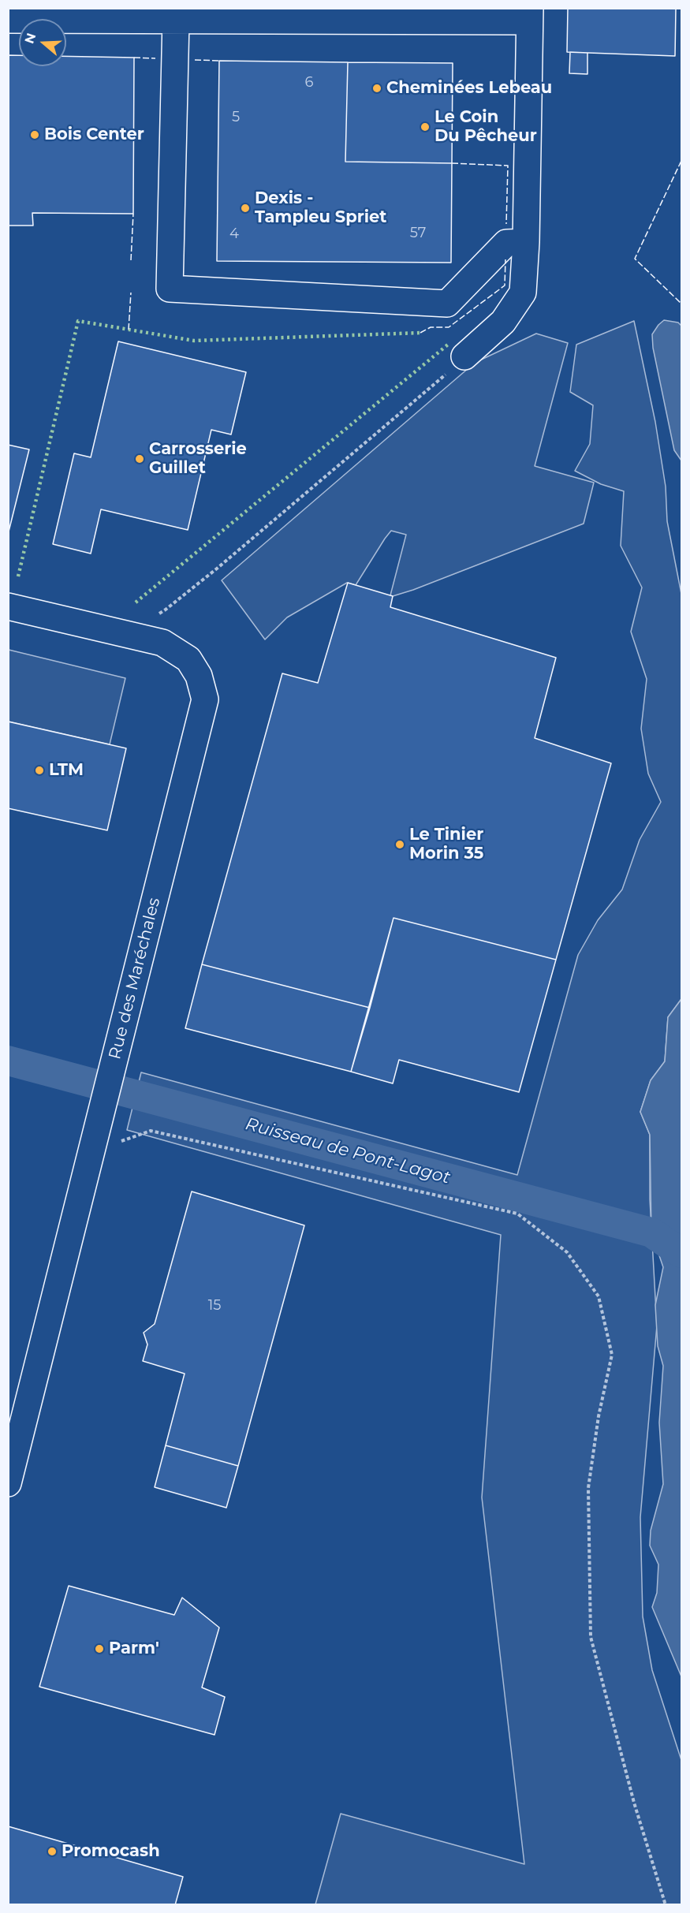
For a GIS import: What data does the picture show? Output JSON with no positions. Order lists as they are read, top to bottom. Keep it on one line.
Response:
{"streets":{"street":["Rue des Maréchales"]},"water":["Ruisseau de Pont-Lagot"],"places":["Cheminées Lebeau","Le Coin Du Pêcheur","Bois Center","Dexis - Tampleu Spriet","Carrosserie Guillet","LTM","Le Tinier Morin 35","Parm'","Promocash"],"house_numbers":["6","5","57","4","15"],"north":"left"}
